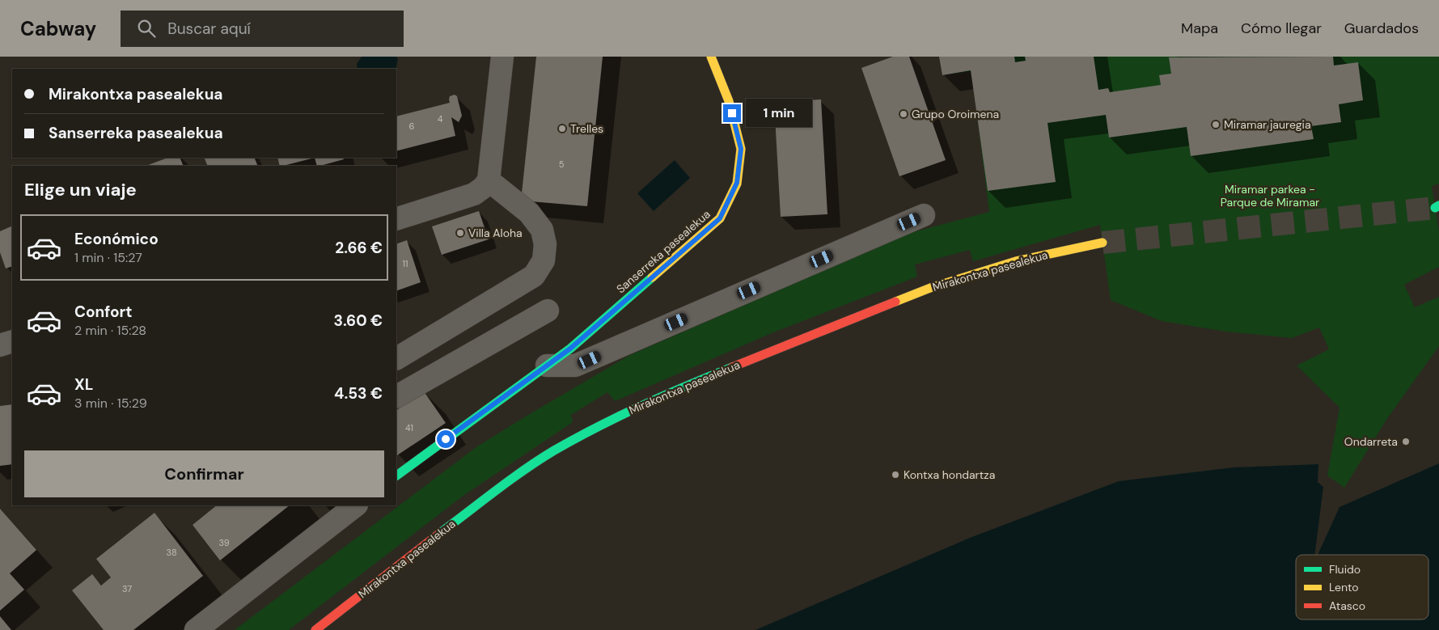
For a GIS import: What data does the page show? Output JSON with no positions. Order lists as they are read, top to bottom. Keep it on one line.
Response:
{"streets":{"main road":["Sanserreka pasealekua","Mirakontxa pasealekua"]},"parks":["Miramar parkea - Parque de Miramar"],"places":["Grupo Oroimena","Miramar jauregia","Trelles","Villa Aloha","Ondarreta","Kontxa hondartza"],"house_numbers":["4","6","5","11","41","39","38","37"],"legend":["Fluido","Lento","Atasco"],"page":{"header":"Cabway","search":"Buscar aquí","nav":["Mapa","Cómo llegar","Guardados"],"banner":["Mirakontxa pasealekua","Sanserreka pasealekua"],"bubble":"1 min","heading":"Elige un viaje","list":[{"name":"Económico","note":"1 min · 15:27","value":"2.66 €"},{"name":"Confort","note":"2 min · 15:28","value":"3.60 €"},{"name":"XL","note":"3 min · 15:29","value":"4.53 €"}],"buttons":"Confirmar"}}
